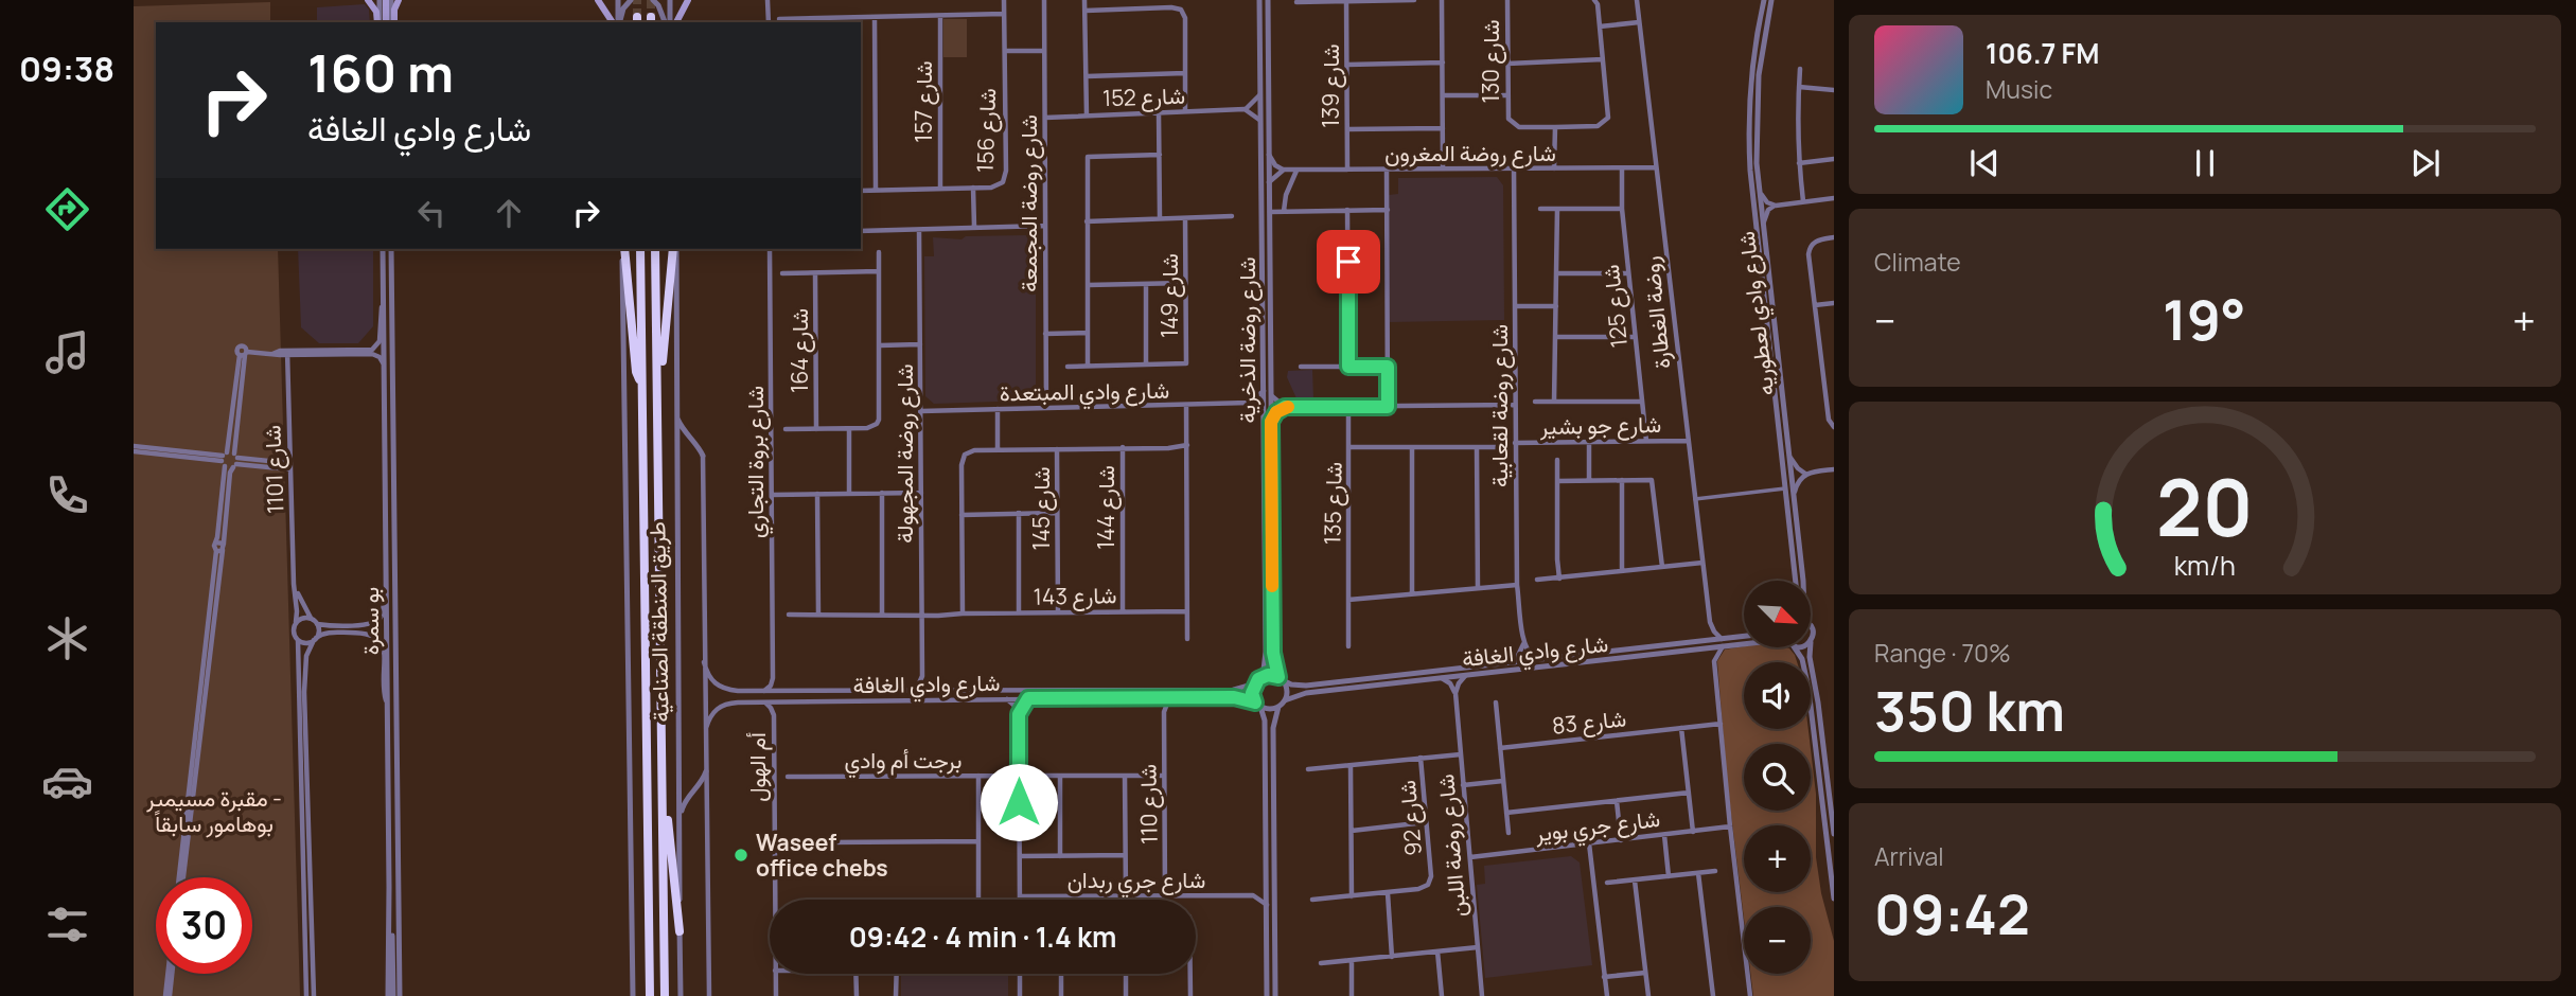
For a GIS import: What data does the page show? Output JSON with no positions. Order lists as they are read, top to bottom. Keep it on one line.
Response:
{"streets":{"highway":["طريق المنطقة الصناعية"],"street":["شارع 130","شارع 139","شارع 152","شارع 157","شارع 156","شارع روضة المغرون","شارع روضة المجمعة","شارع 149","شارع 125","روضة الغطارة","شارع وادي لعطوريه","شارع روضة الذخرية","شارع 164","شارع وادي المبتعدة","شارع روضة لقعابية","شارع جو بشير","شارع روضة المجهولة","شارع بروة التجاري","شارع 1101","شارع 135","شارع 144","شارع 145","شارع 143","بو سمرة","شارع وادي الغافة","شارع 83","برجت أم وادي","أم الهول","شارع 110","شارع 92","شارع جري بوير","شارع روضة اللبن","شارع جري ربدان"]},"crossings":[["شارع 139","شارع روضة المغرون"],["شارع 152","شارع روضة المجمعة"],["شارع 157","شارع 156"],["شارع روضة المغرون","شارع 125"],["شارع روضة المغرون","روضة الغطارة"],["شارع روضة المغرون","شارع روضة لقعابية"],["شارع روضة المجمعة","شارع وادي المبتعدة"],["شارع 125","شارع جو بشير"],["روضة الغطارة","شارع جو بشير"],["روضة الغطارة","شارع وادي الغافة"],["شارع روضة الذخرية","شارع وادي الغافة"],["شارع وادي المبتعدة","شارع روضة المجهولة"],["شارع روضة لقعابية","شارع جو بشير"],["شارع روضة لقعابية","شارع وادي الغافة"],["شارع روضة المجهولة","شارع 143"],["شارع 144","شارع 143"],["شارع 145","شارع 143"],["شارع وادي الغافة","أم الهول"],["شارع 110","شارع جري ربدان"],["شارع 92","شارع روضة اللبن"],["شارع جري بوير","شارع روضة اللبن"]],"parks":["مقبرة مسيمير - بوهامور سابقاً"],"places":["Waseef office chebs"],"north":"bottom right","page":{"tabs":"09:38","turn":["160 m","شارع وادي الغافة"],"song":["106.7 FM","Music"],"tile":["Climate",["Range · 70%","350 km"],["Arrival","09:42"]],"heat":["−","19°","+"],"map_buttons":["+","−"],"limit":"30","trip":"09:42 · 4 min · 1.4 km","gauge":["20","km/h"]}}
